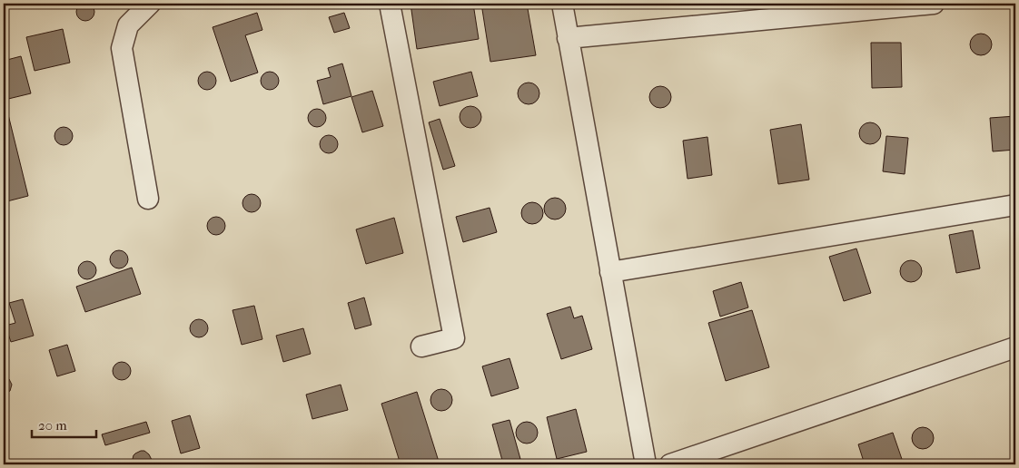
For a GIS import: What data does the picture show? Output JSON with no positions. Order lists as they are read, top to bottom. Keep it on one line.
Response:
{"scale_bar":"20 m"}
